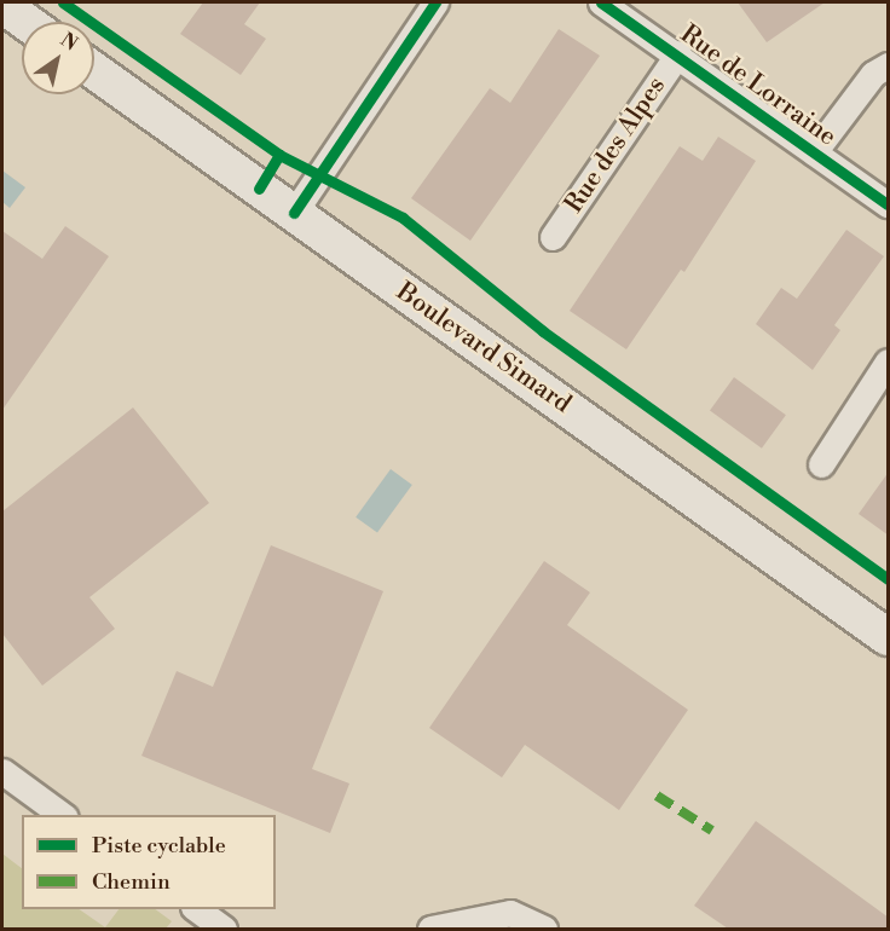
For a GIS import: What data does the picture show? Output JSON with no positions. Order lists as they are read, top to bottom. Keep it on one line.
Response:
{"streets":{"main road":["Boulevard Simard"],"street":["Rue de Lorraine","Rue des Alpes"]},"crossings":[["Rue de Lorraine","Rue des Alpes"]],"legend":["Piste cyclable","Chemin"],"north":"top right"}
